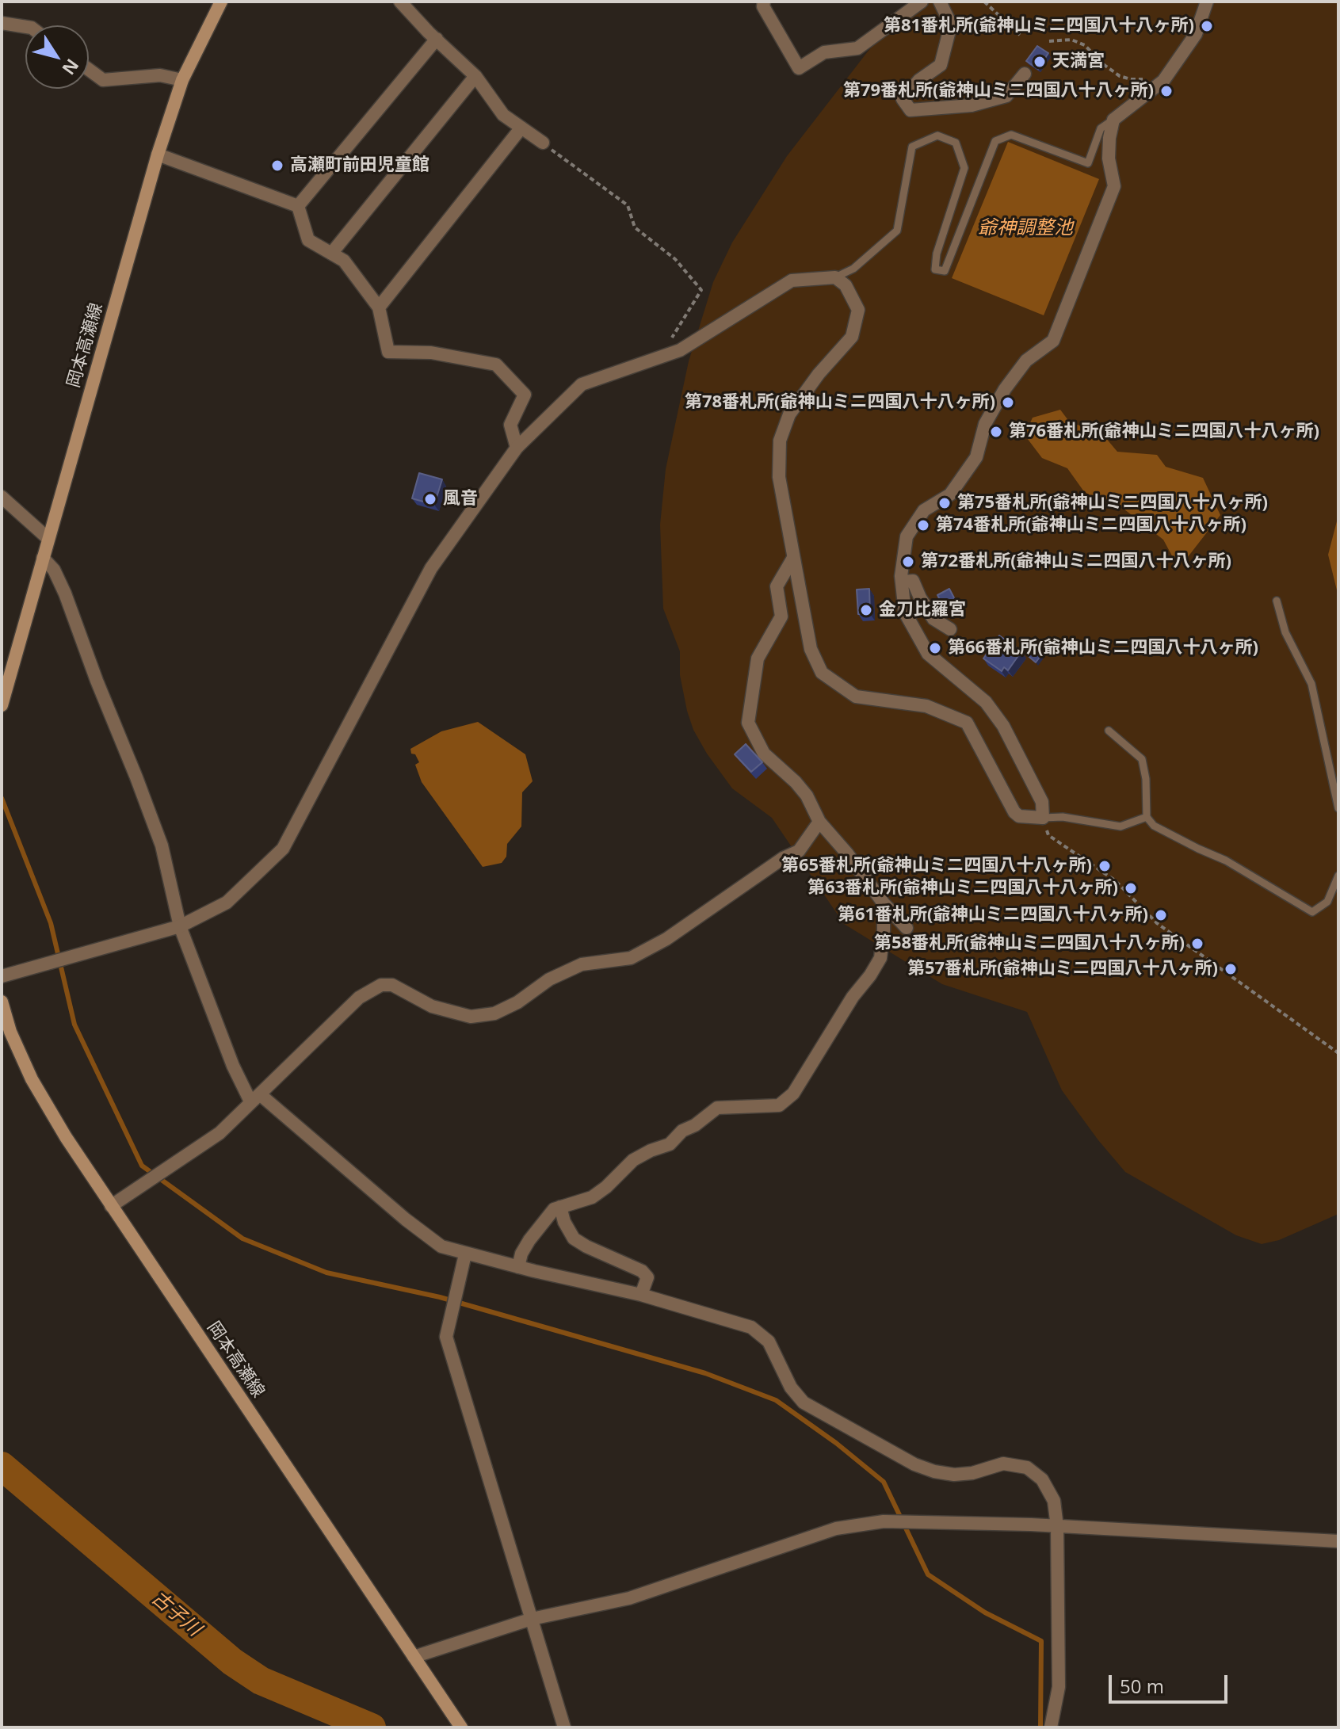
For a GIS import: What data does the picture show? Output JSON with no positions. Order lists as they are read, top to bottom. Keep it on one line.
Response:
{"streets":{"main road":["岡本高瀬線"]},"water":["爺神調整池","古子川"],"places":["第81番札所(爺神山ミニ四国八十八ヶ所)","天満宮","第79番札所(爺神山ミニ四国八十八ヶ所)","高瀬町前田児童館","第78番札所(爺神山ミニ四国八十八ヶ所)","第76番札所(爺神山ミニ四国八十八ヶ所)","風音","第75番札所(爺神山ミニ四国八十八ヶ所)","第74番札所(爺神山ミニ四国八十八ヶ所)","第72番札所(爺神山ミニ四国八十八ヶ所)","金刀比羅宮","第66番札所(爺神山ミニ四国八十八ヶ所)","第65番札所(爺神山ミニ四国八十八ヶ所)","第63番札所(爺神山ミニ四国八十八ヶ所)","第61番札所(爺神山ミニ四国八十八ヶ所)","第58番札所(爺神山ミニ四国八十八ヶ所)","第57番札所(爺神山ミニ四国八十八ヶ所)"],"scale_bar":"50 m","north":"bottom right"}
